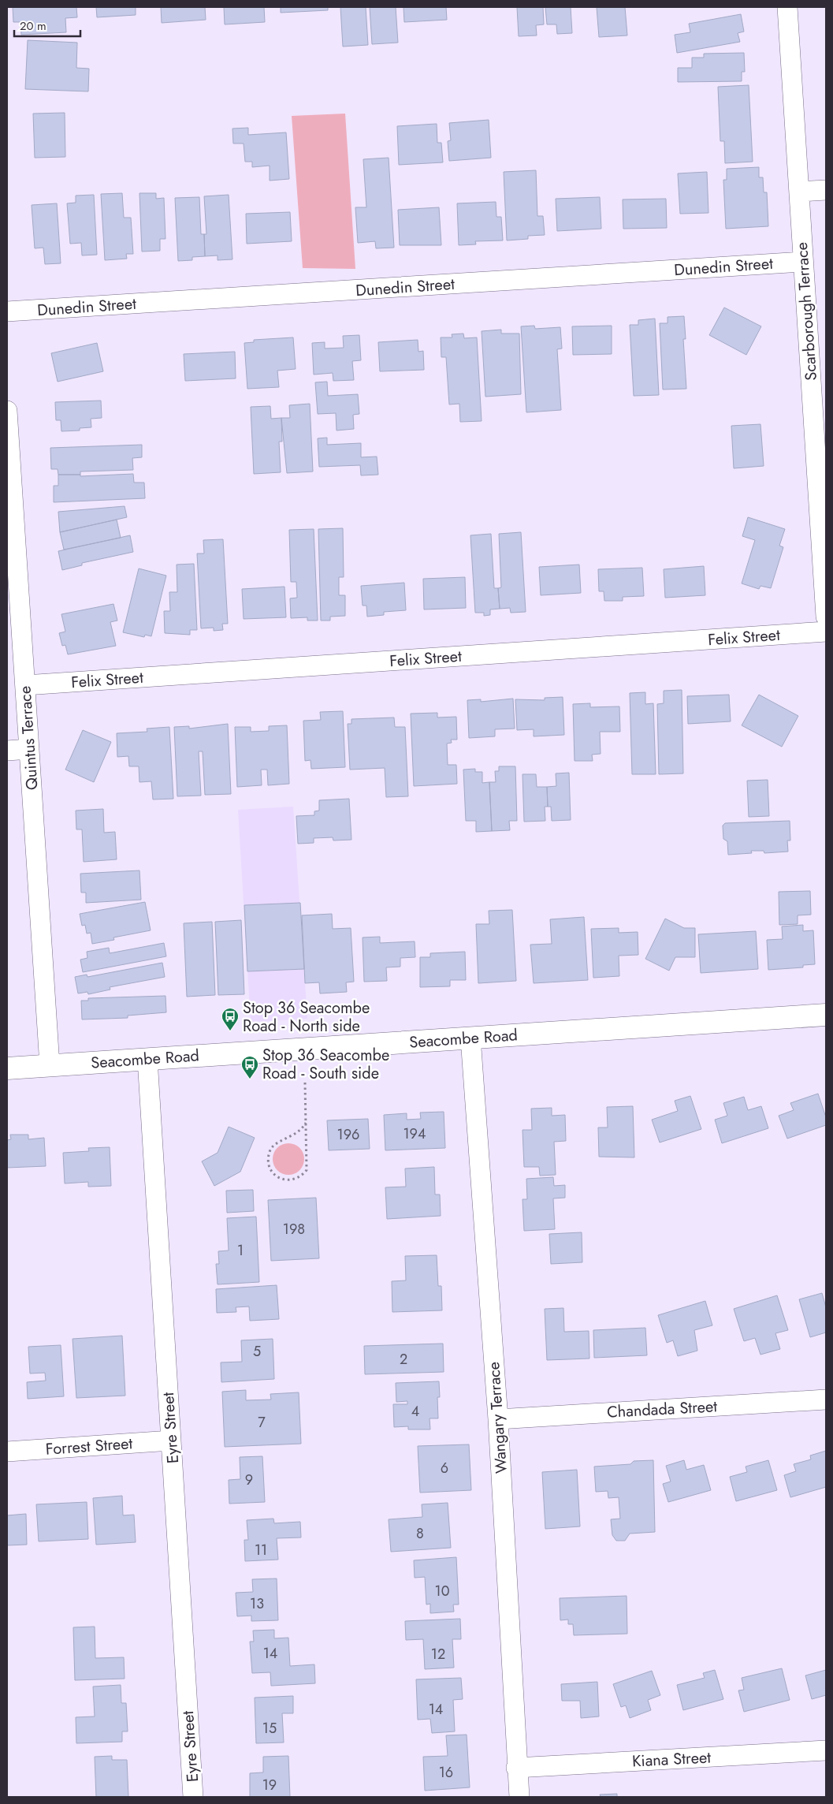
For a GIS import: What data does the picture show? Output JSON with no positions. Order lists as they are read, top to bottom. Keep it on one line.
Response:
{"streets":{"main road":["Seacombe Road"],"street":["Dunedin Street","Scarborough Terrace","Felix Street","Quintus Terrace","Chandada Street","Wangary Terrace","Eyre Street","Forrest Street","Kiana Street"]},"crossings":[["Dunedin Street","Scarborough Terrace"],["Felix Street","Quintus Terrace"],["Quintus Terrace","Seacombe Road"],["Seacombe Road","Wangary Terrace"],["Seacombe Road","Eyre Street"],["Chandada Street","Wangary Terrace"],["Wangary Terrace","Kiana Street"],["Eyre Street","Forrest Street"]],"places":{"bus stop":["Stop 36 Seacombe Road - North side","Stop 36 Seacombe Road - South side"]},"house_numbers":["194","196","198","1","5","2","4","7","6","9","8","11","10","13","14","12","14","15","16","19"],"scale_bar":"20 m"}
